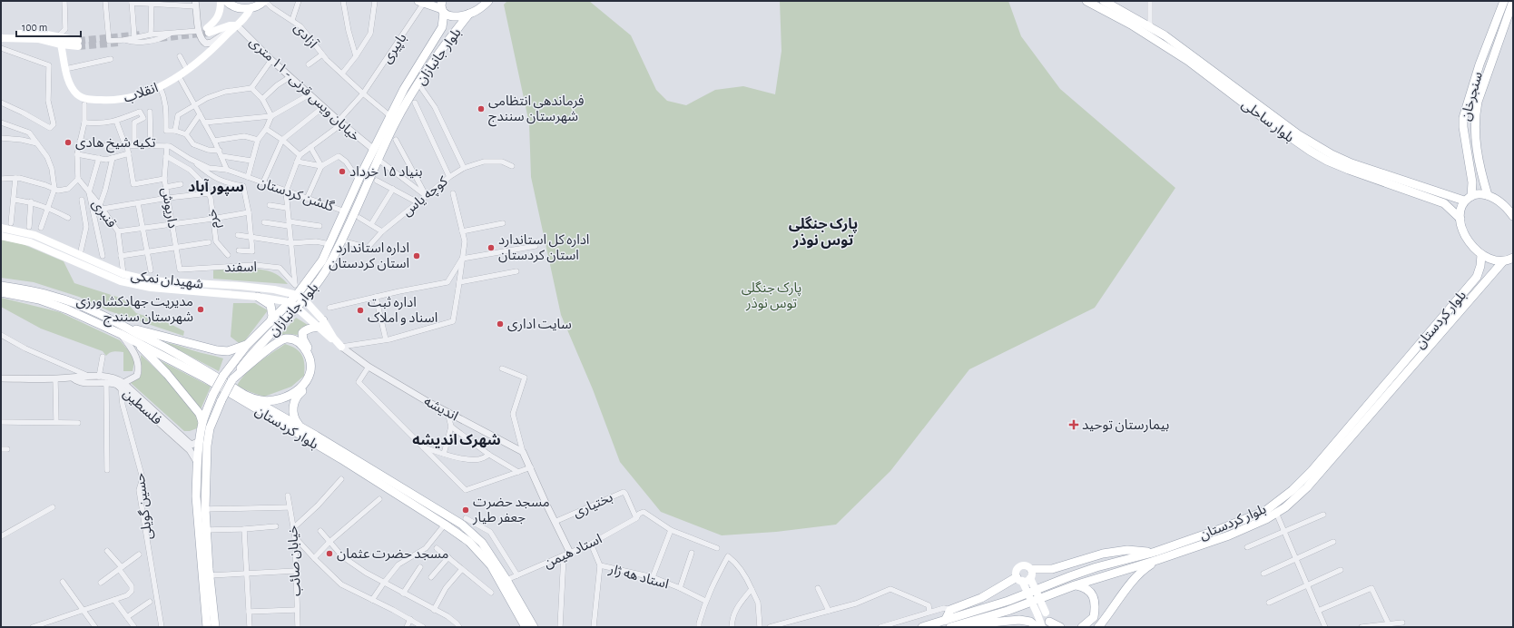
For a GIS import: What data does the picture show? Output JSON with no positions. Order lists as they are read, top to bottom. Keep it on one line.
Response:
{"streets":{"main road":["بلوار جانبازان","انقلاب","سنجرخان","بلوار ساحلی","شهیدان نمکی","بلوار کردستان","اندیشه"],"street":["آزادی","باپیری","خیابان ویس قرنی - ۱۱ متری","گلشن کردستان","کوچه یاس","داریوش","قنبری","خرم","اسفند","فلسطین","بختیاری","حسین گویلی","استاد هیمن","خیابان صائب","استاد هه ژار"]},"crossings":[["آزادی","باپیری"],["آزادی","بلوار جانبازان"],["باپیری","خیابان ویس قرنی - ۱۱ متری"],["بلوار جانبازان","خیابان ویس قرنی - ۱۱ متری"],["بلوار جانبازان","گلشن کردستان"],["بلوار جانبازان","شهیدان نمکی"],["بلوار جانبازان","بلوار کردستان"],["بلوار جانبازان","فلسطین"],["بلوار جانبازان","اندیشه"],["خیابان ویس قرنی - ۱۱ متری","انقلاب"],["سنجرخان","بلوار ساحلی"],["گلشن کردستان","داریوش"],["داریوش","خرم"],["داریوش","اسفند"],["قنبری","شهیدان نمکی"],["شهیدان نمکی","اندیشه"],["بلوار کردستان","استاد هیمن"],["فلسطین","حسین گویلی"],["بختیاری","استاد هیمن"],["استاد هیمن","استاد هه ژار"]],"districts":["سپور آباد","پارک جنگلی توس نوذر","شهرک اندیشه"],"parks":["پارک جنگلی توس نوذر"],"places":{"other":["فرماندهی انتظامی شهرستان سنندج","تکیه شیخ هادی","بنیاد ۱۵ خرداد","اداره کل استاندارد استان کردستان","اداره استاندارد استان کردستان","مدیریت جهادکشاورزی شهرستان سنندج","اداره ثبت اسناد و املاک","سایت اداری","مسجد حضرت جعفر طیار","مسجد حضرت عثمان"],"health":["بیمارستان توحید"]},"scale_bar":"100 m"}
